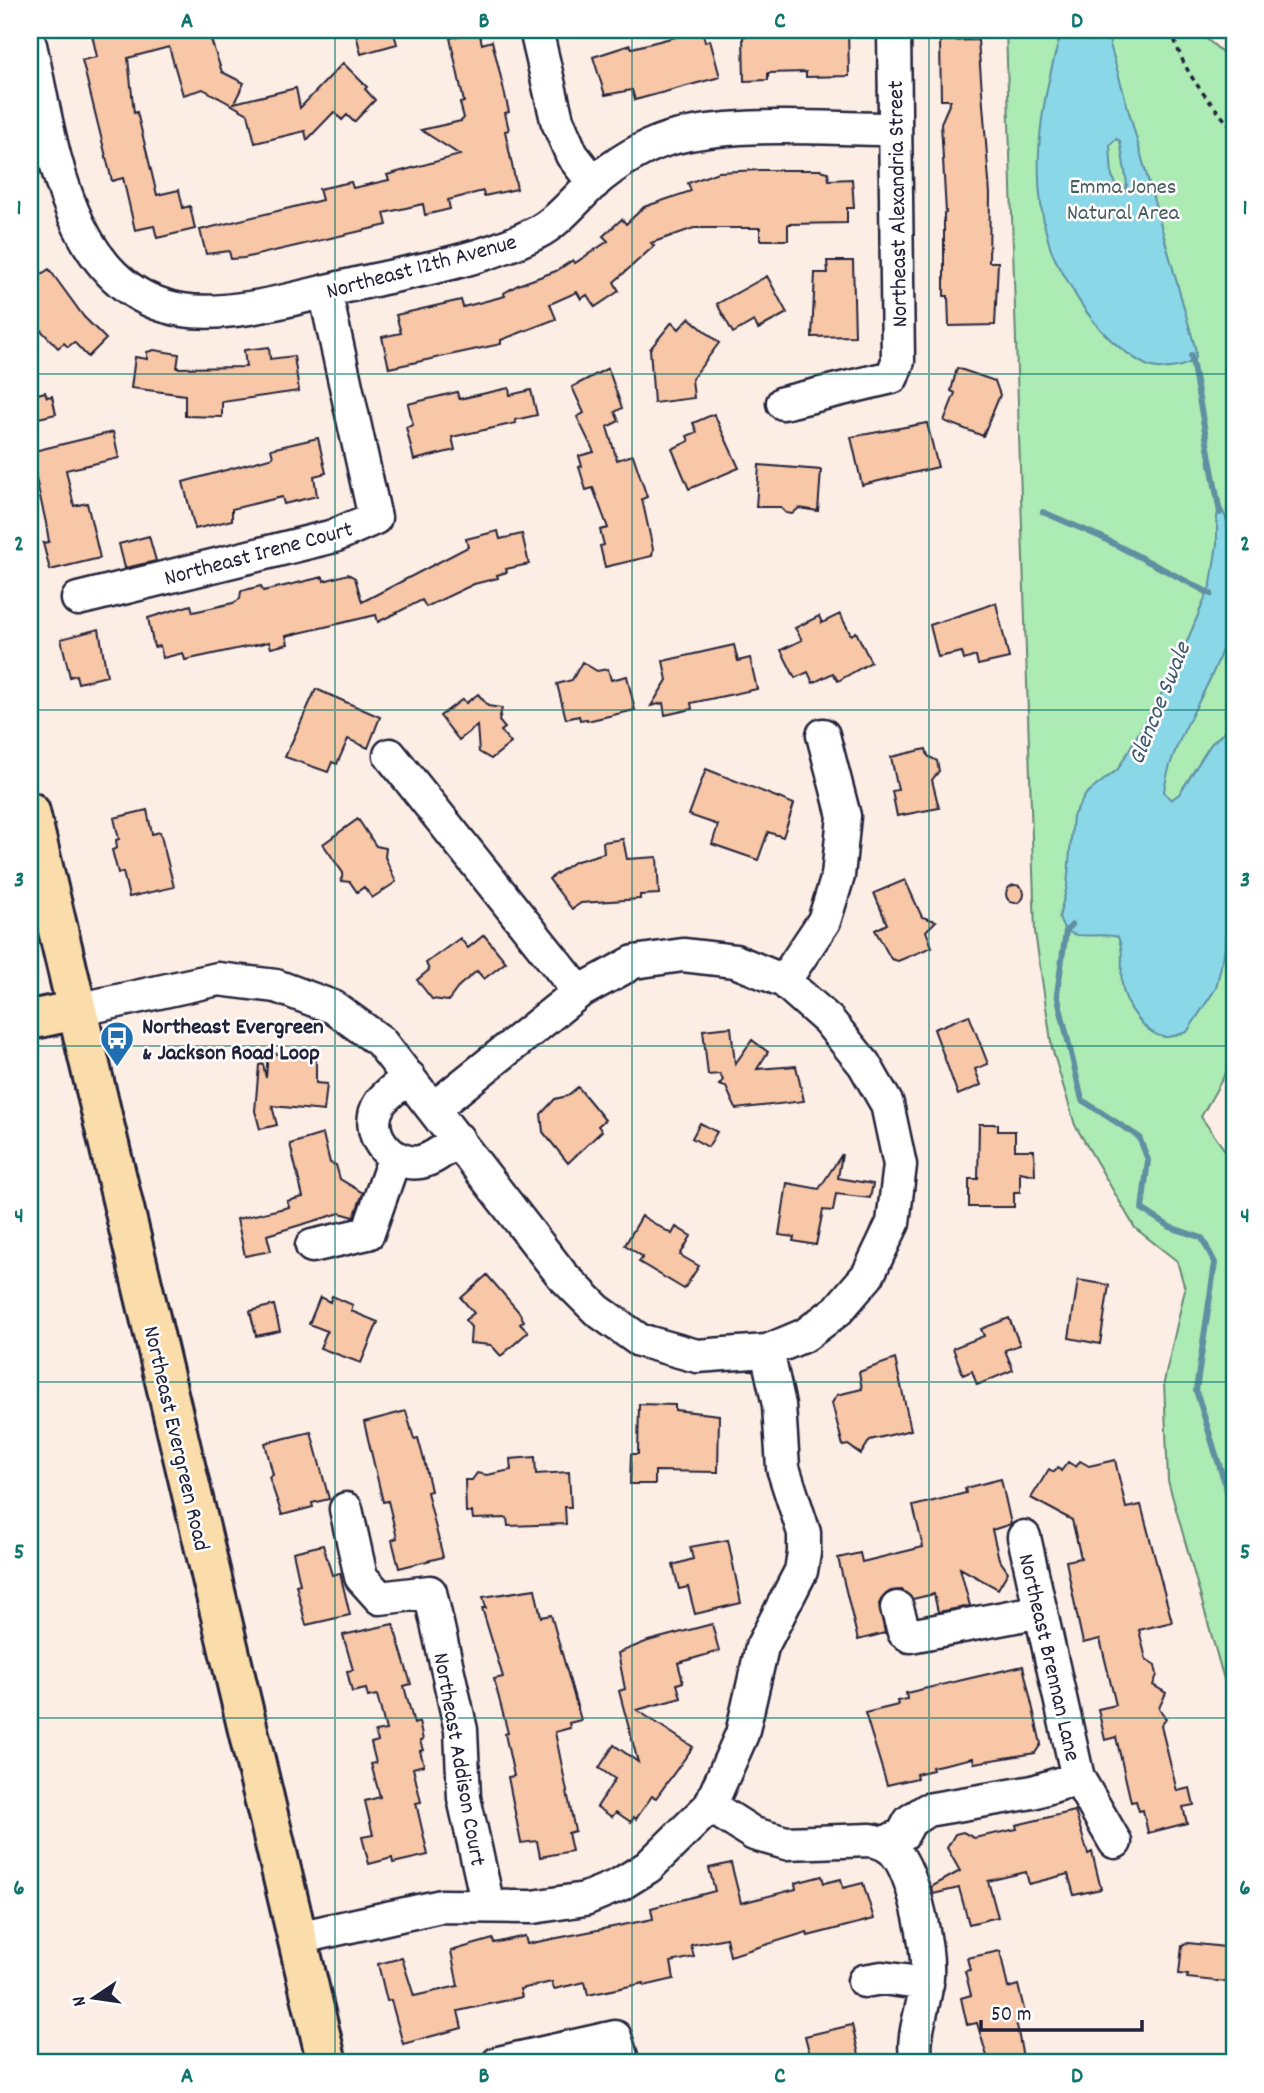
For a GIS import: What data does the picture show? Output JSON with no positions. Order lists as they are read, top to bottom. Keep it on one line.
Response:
{"streets":{"main road":["Northeast Evergreen Road"],"street":["Northeast Alexandria Street","Northeast 12th Avenue","Northeast Irene Court","Northeast Brennan Lane","Northeast Addison Court"]},"crossings":[["Northeast Alexandria Street","Northeast 12th Avenue"],["Northeast 12th Avenue","Northeast Irene Court"]],"water":["Glencoe Swale"],"parks":["Emma Jones Natural Area"],"places":{"bus stop":["Northeast Evergreen & Jackson Road Loop"]},"scale_bar":"50 m","north":"left","grid":{"columns":["A","B","C","D"],"rows":["1","2","3","4","5","6"]}}
